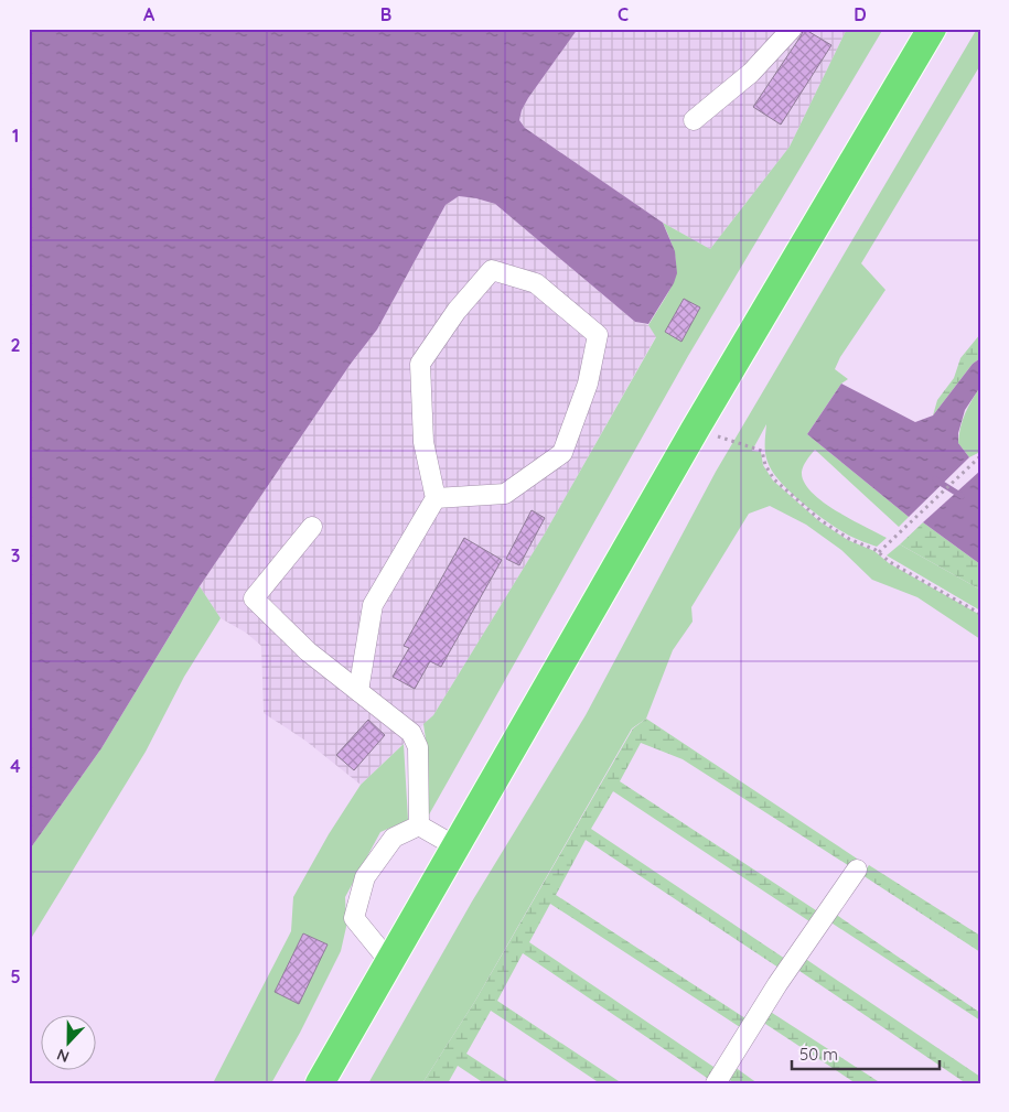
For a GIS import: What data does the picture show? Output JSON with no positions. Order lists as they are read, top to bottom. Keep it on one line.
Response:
{"scale_bar":"50 m","north":"bottom","grid":{"columns":["A","B","C","D"],"rows":["1","2","3","4","5"]}}
